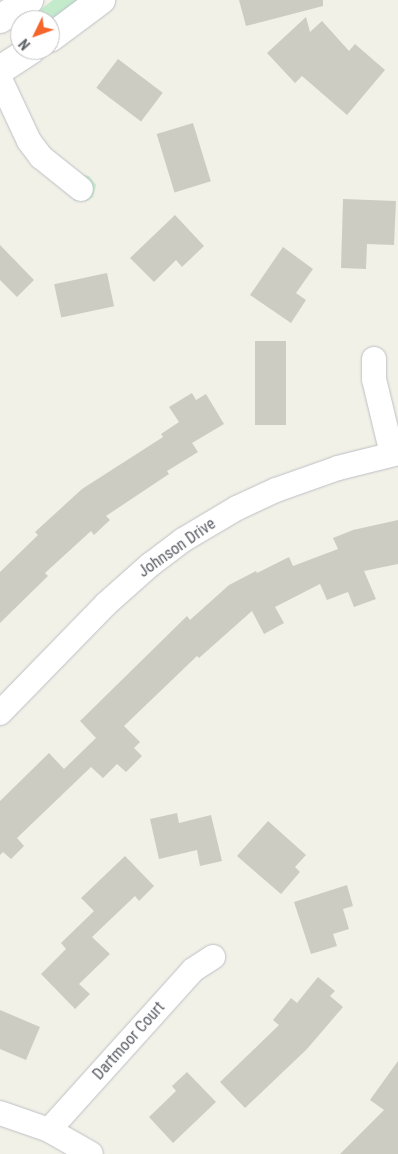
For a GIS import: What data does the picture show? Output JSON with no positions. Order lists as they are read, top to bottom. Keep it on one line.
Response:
{"streets":{"street":["Johnson Drive","Dartmoor Court"]},"north":"bottom left"}
